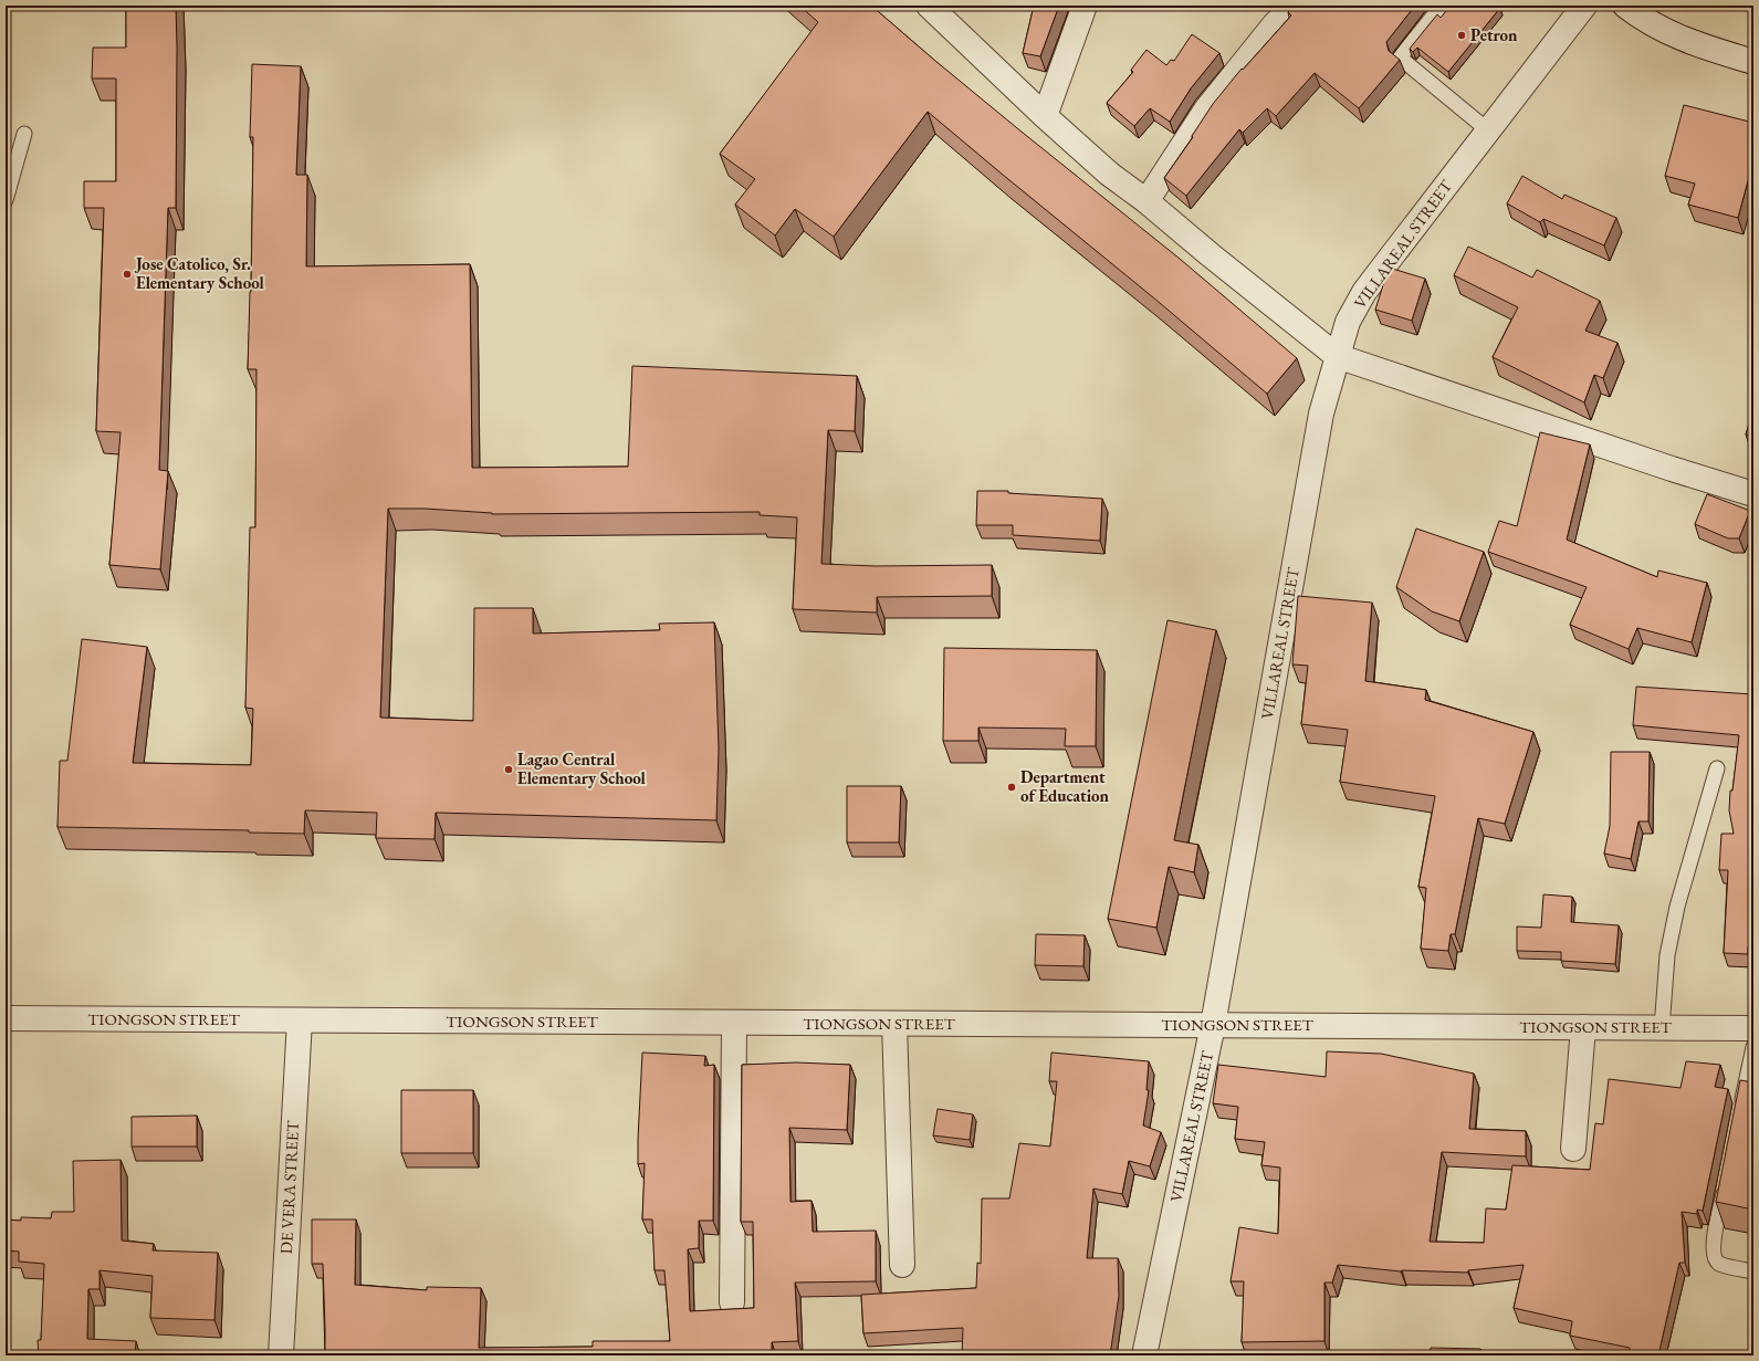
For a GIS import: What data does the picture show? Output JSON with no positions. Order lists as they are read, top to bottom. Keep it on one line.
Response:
{"streets":{"street":["VILLAREAL STREET","TIONGSON STREET","DE VERA STREET"]},"crossings":[["VILLAREAL STREET","TIONGSON STREET"],["TIONGSON STREET","DE VERA STREET"]],"places":["Petron","Jose Catolico, Sr. Elementary School","Lagao Central Elementary School","Department of Education"]}
